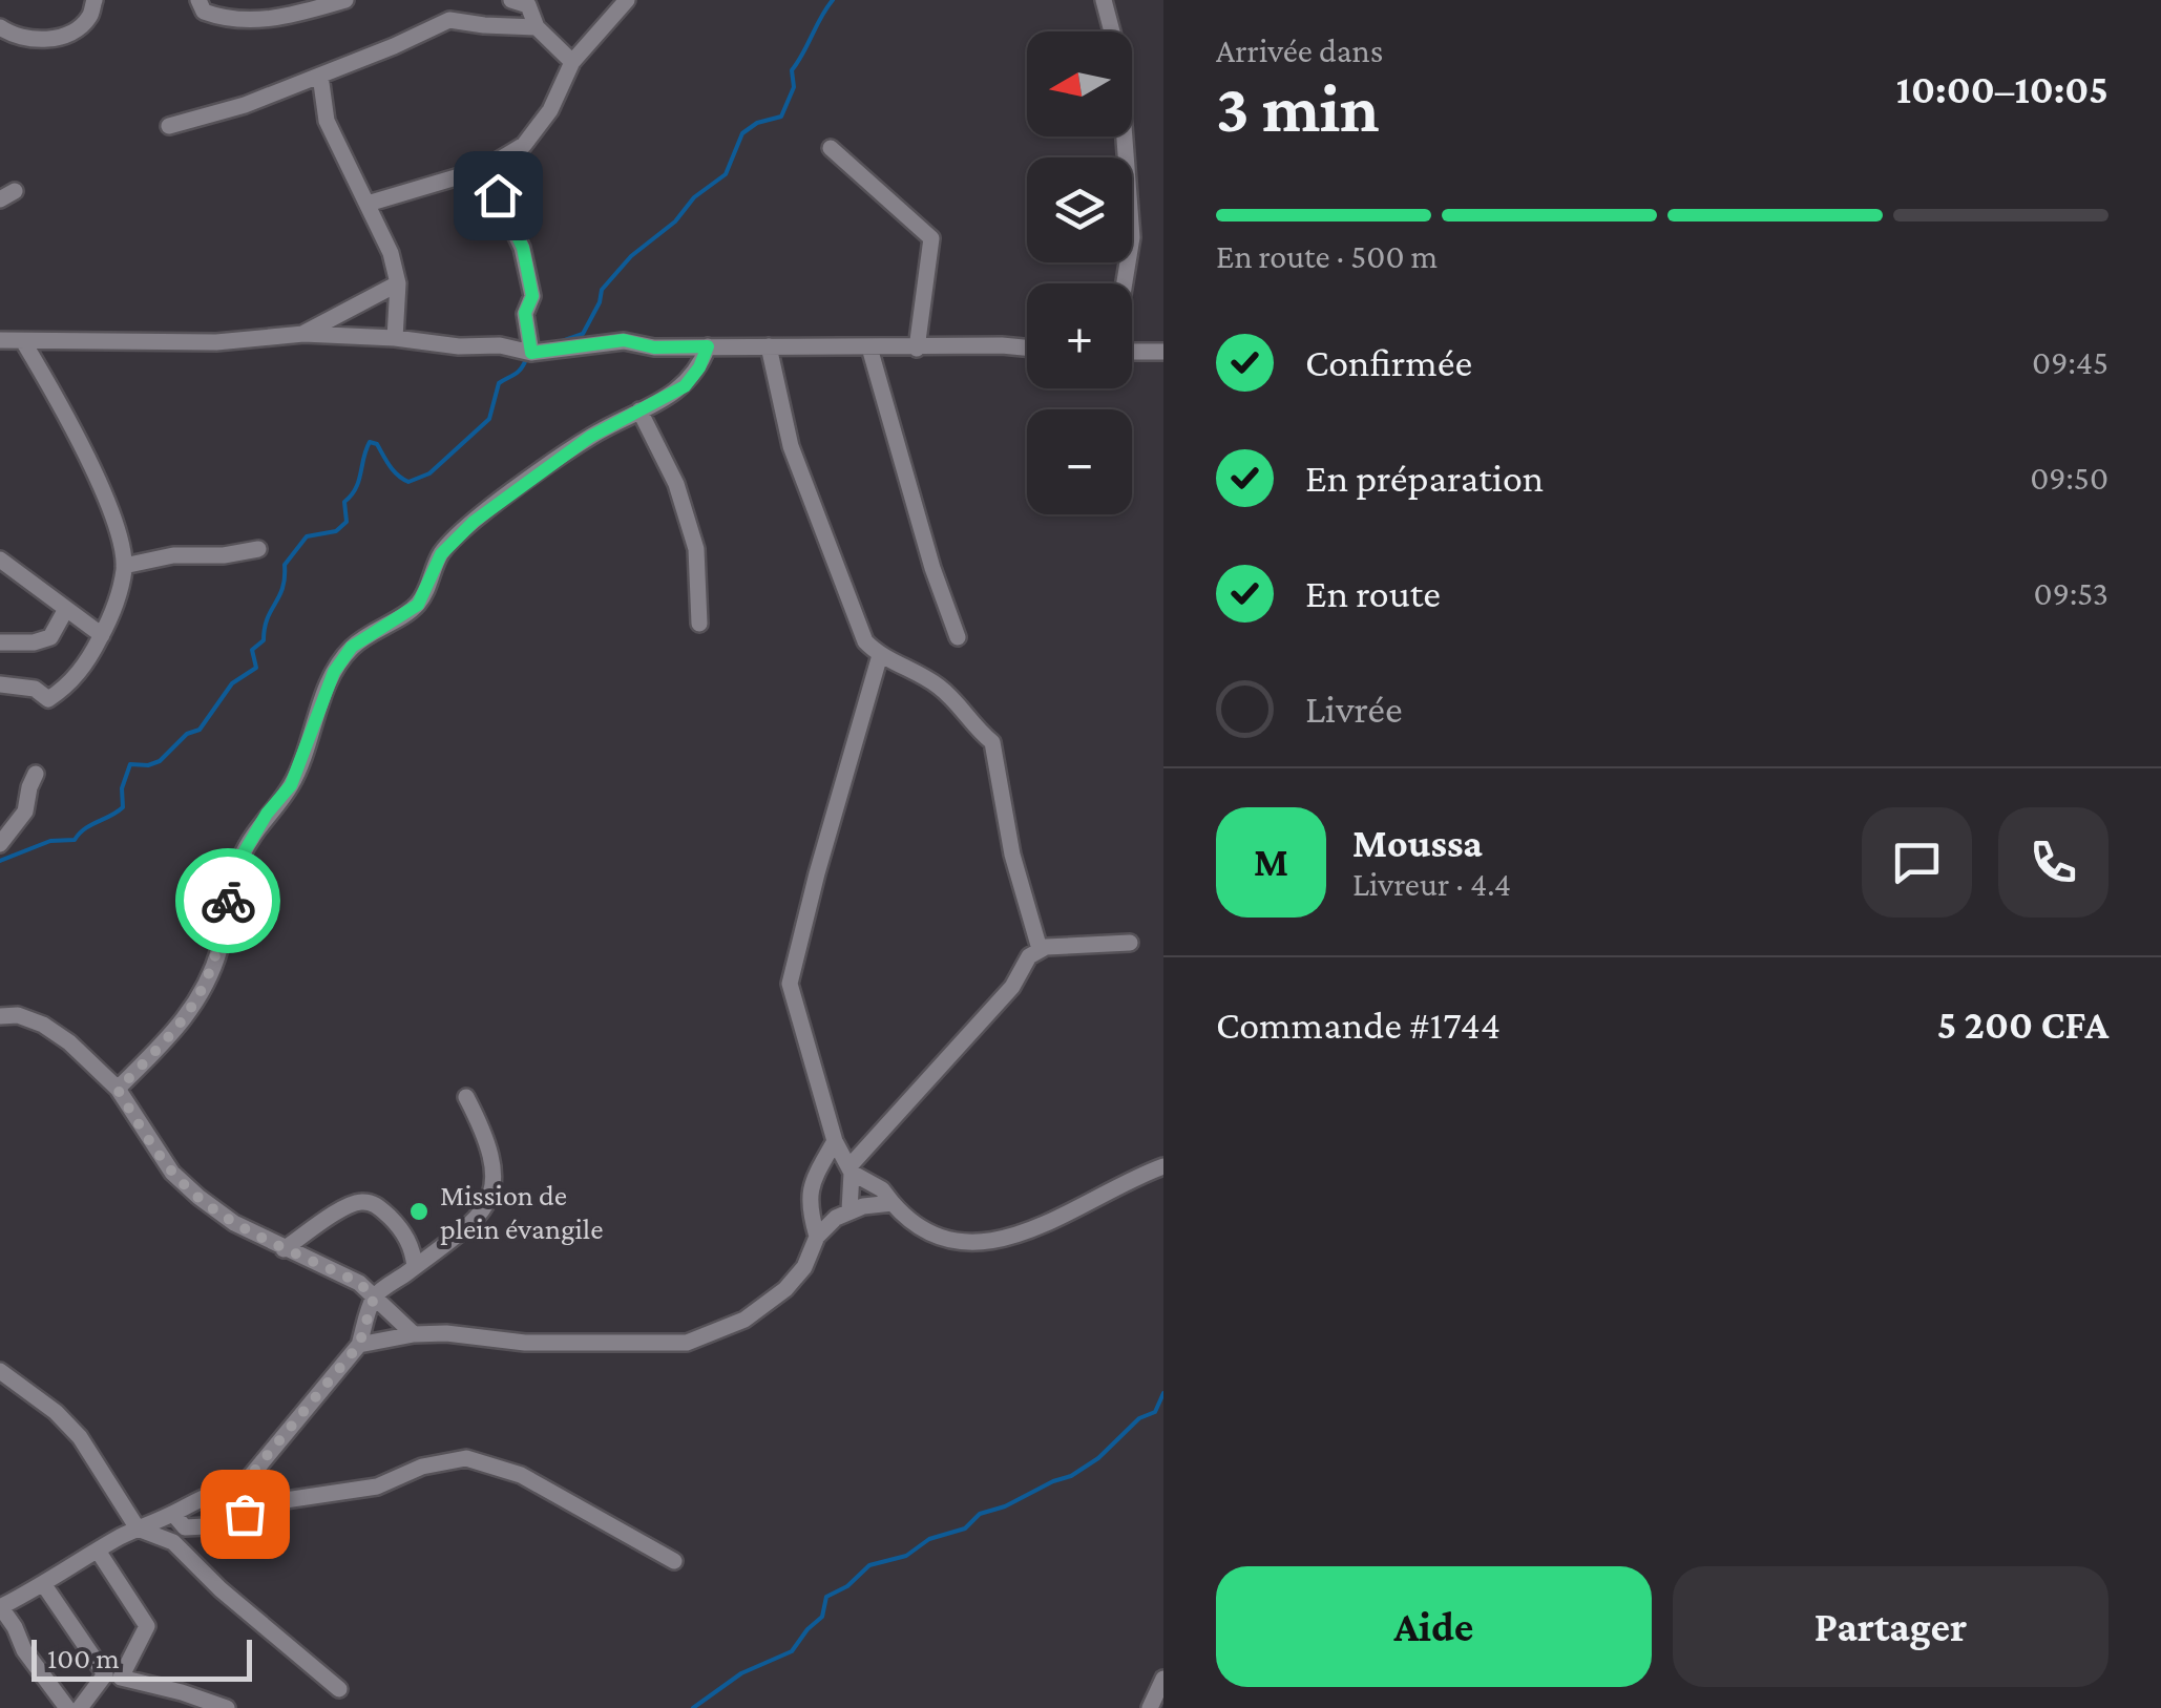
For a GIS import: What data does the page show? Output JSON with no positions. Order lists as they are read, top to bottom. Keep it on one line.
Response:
{"places":["Mission de plein évangile"],"scale_bar":"100 m","north":"left","page":{"heading":["3 min","Arrivée dans","10:00–10:05"],"panel":["Moussa","Livreur · 4.4","Commande #1744","5 200 CFA"],"map_buttons":["+","−"],"bar":"En route · 500 m","list":[["Confirmée","09:45"],["En préparation","09:50"],["En route","09:53"],"Livrée"],"round":"M","buttons":["Aide","Partager"],"scale":"100 m"}}
